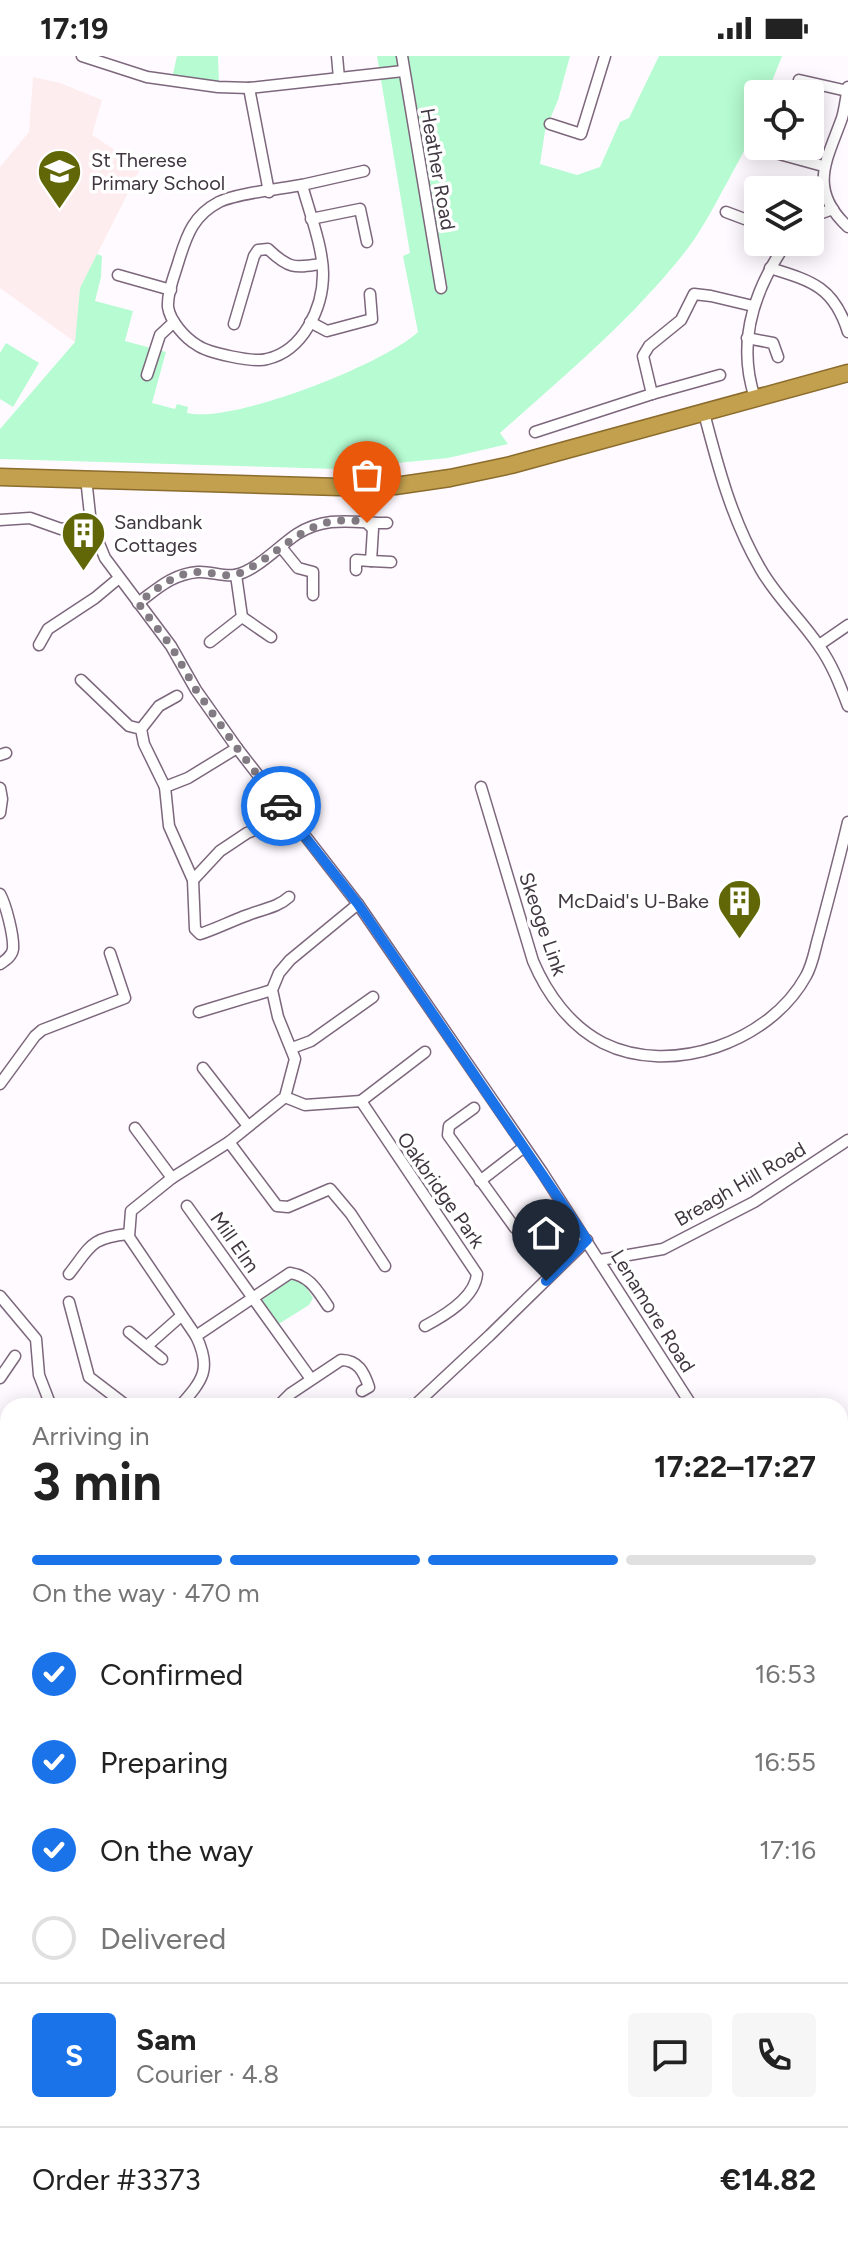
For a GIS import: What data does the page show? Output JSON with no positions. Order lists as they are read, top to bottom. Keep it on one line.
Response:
{"streets":{"street":["Heather Road","Skeoge Link","Breagh Hill Road","Oakbridge Park","Mill Elm","Lenamore Road"]},"crossings":[["Breagh Hill Road","Lenamore Road"]],"places":{"school or university":["St Therese Primary School"],"building":["Sandbank Cottages","McDaid's U-Bake"]},"page":{"status":"17:19","heading":["3 min","Arriving in","17:22–17:27"],"panel":["Sam","Courier · 4.8","Order #3373","€14.82"],"bar":"On the way · 470 m","list":[["Confirmed","16:53"],["Preparing","16:55"],["On the way","17:16"],"Delivered"],"round":"S"}}
